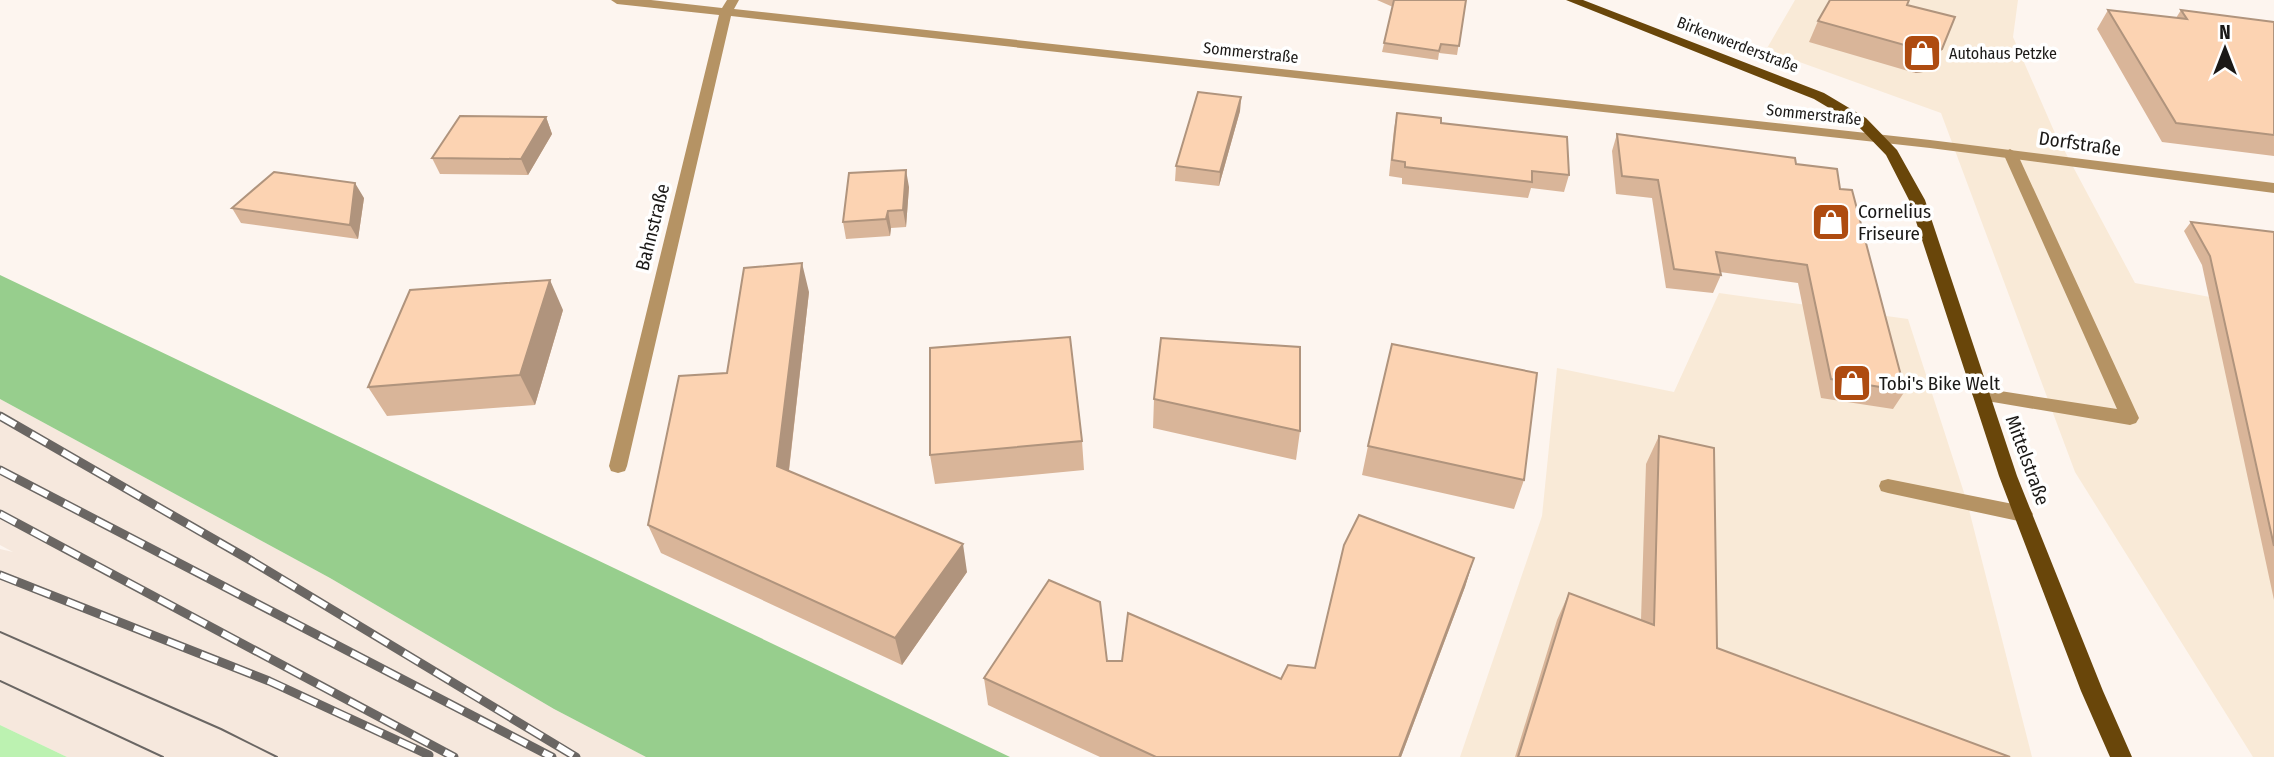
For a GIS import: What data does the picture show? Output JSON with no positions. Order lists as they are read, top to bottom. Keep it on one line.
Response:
{"streets":{"main road":["Birkenwerderstraße","Mittelstraße"],"street":["Sommerstraße","Dorfstraße","Bahnstraße"]},"crossings":[["Birkenwerderstraße","Sommerstraße"],["Birkenwerderstraße","Dorfstraße"],["Birkenwerderstraße","Mittelstraße"],["Sommerstraße","Dorfstraße"],["Sommerstraße","Bahnstraße"],["Sommerstraße","Mittelstraße"],["Dorfstraße","Mittelstraße"]],"places":{"shop":["Autohaus Petzke","Cornelius Friseure","Tobi's Bike Welt"]},"north":"top"}
